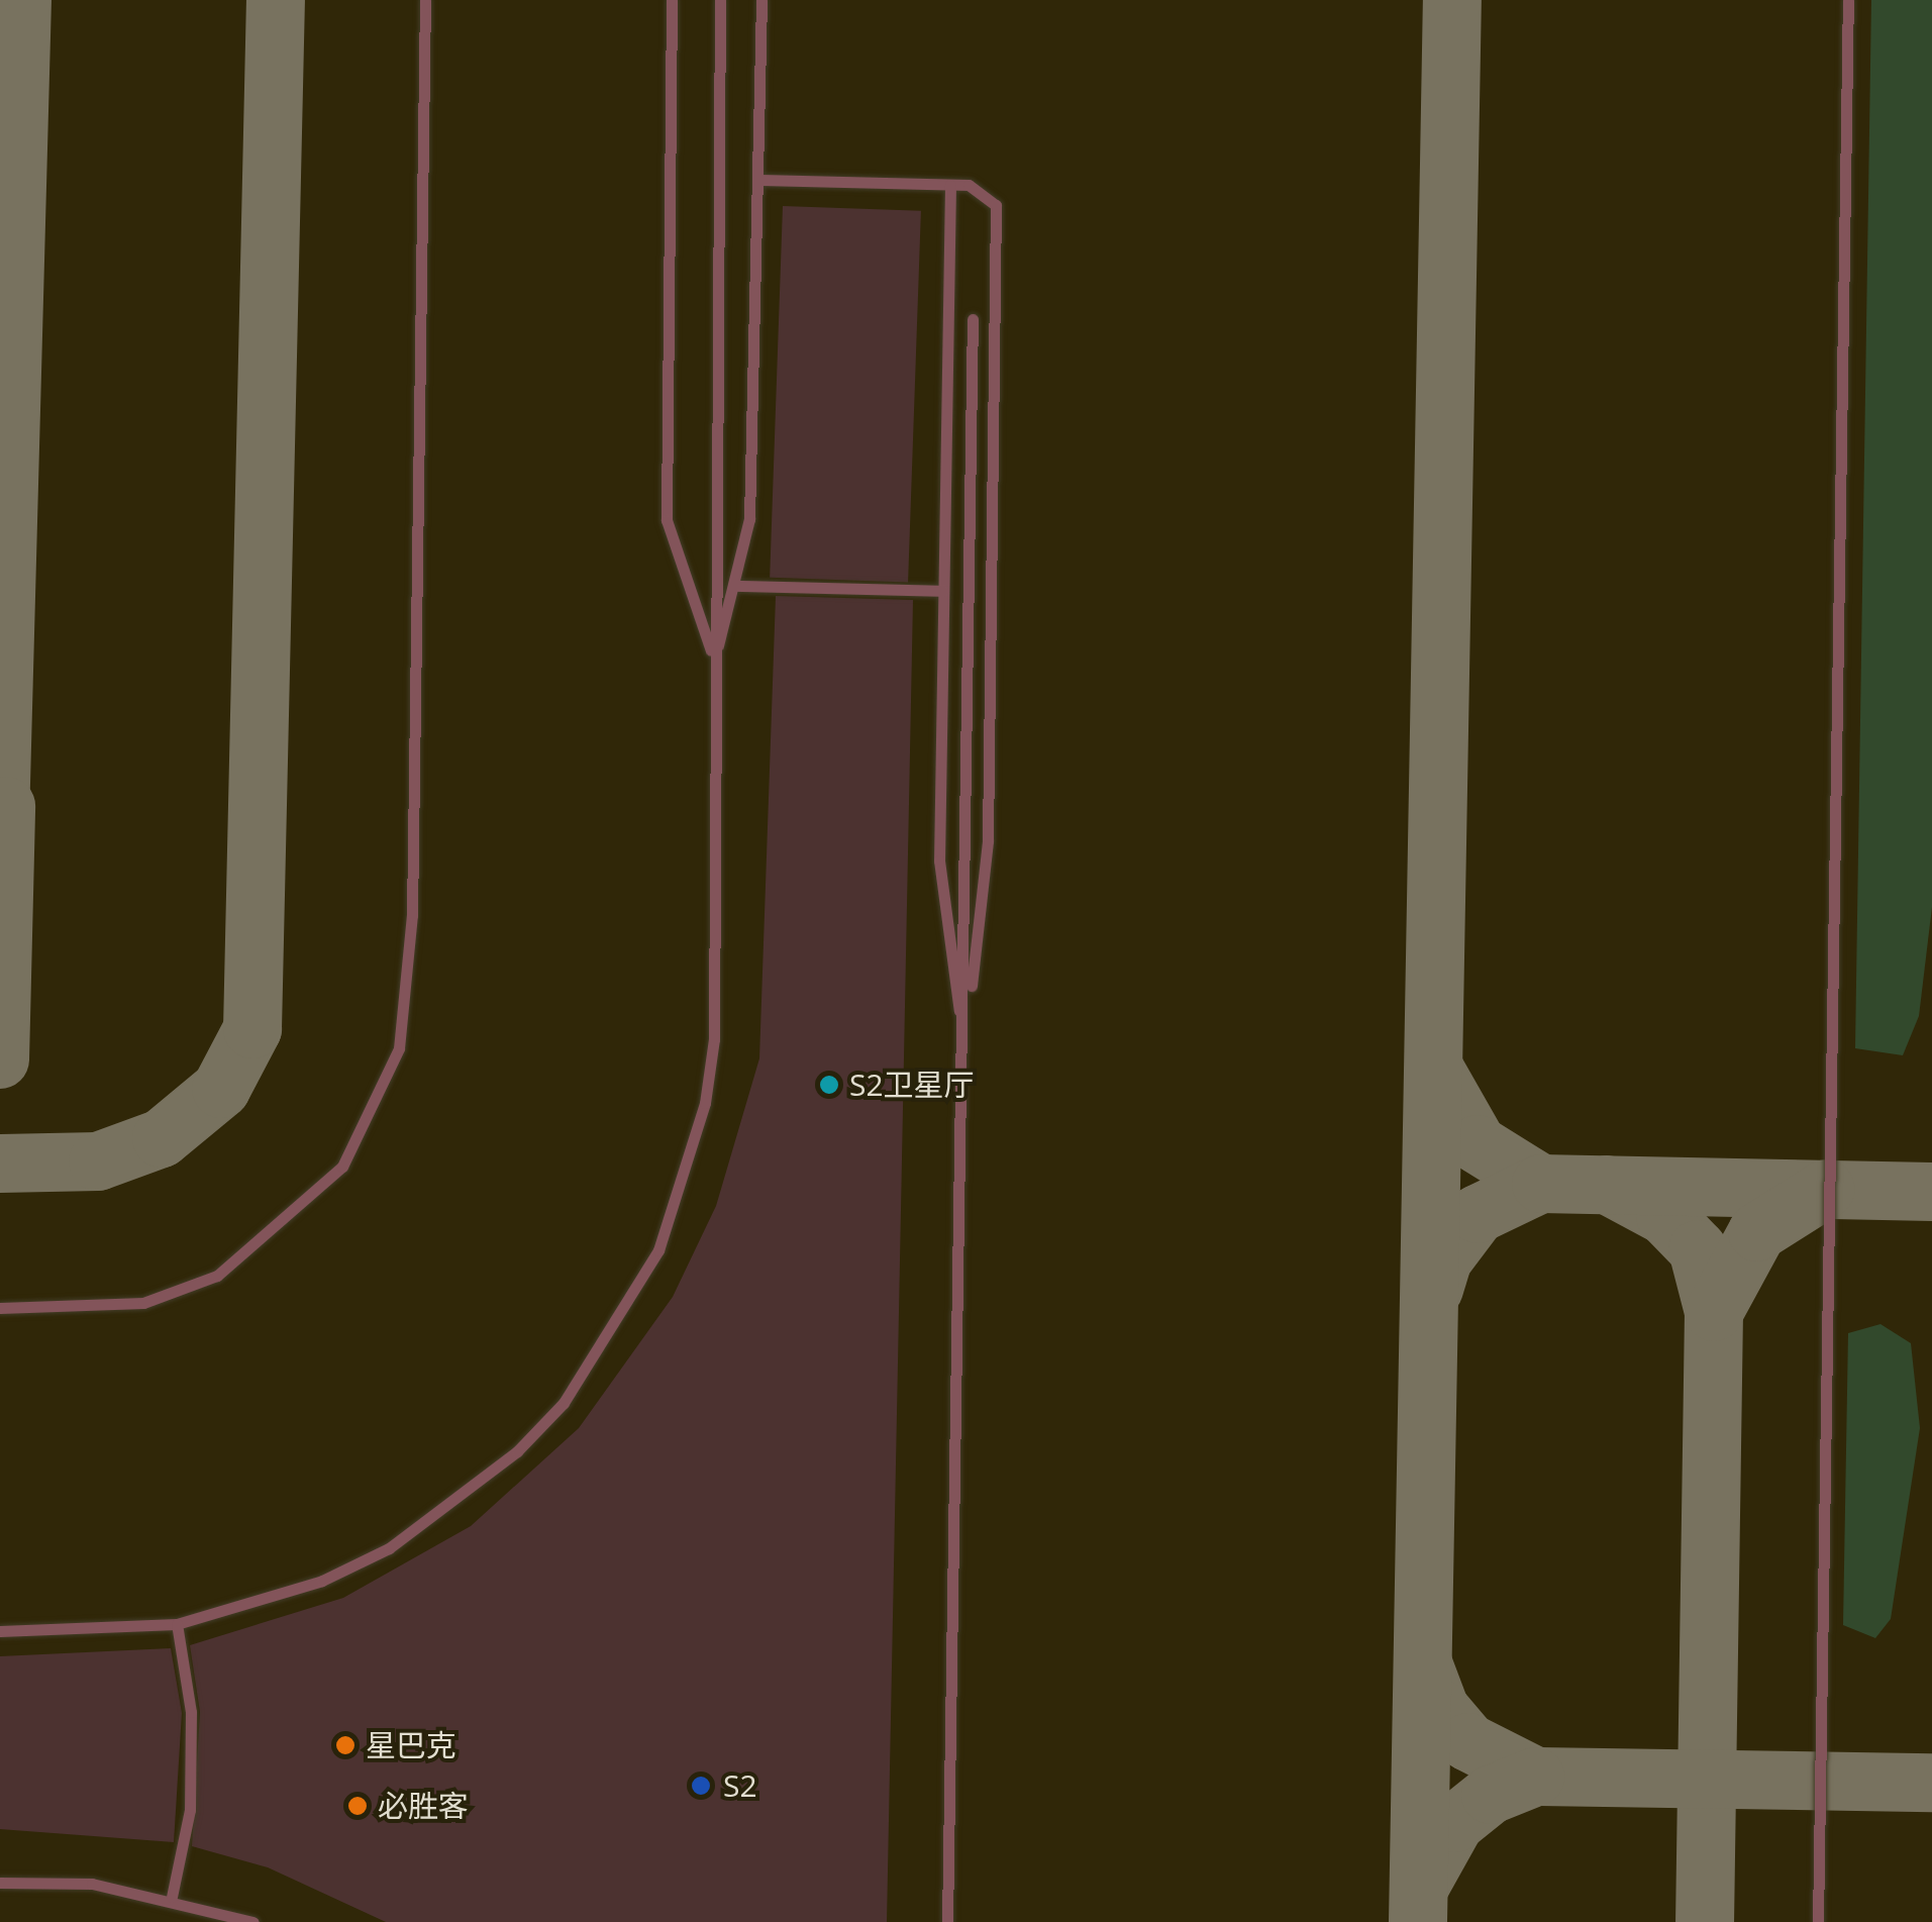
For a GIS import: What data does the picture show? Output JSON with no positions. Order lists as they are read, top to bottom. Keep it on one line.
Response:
{"places":["S2卫星厅","星巴克","S2","必胜客"]}
